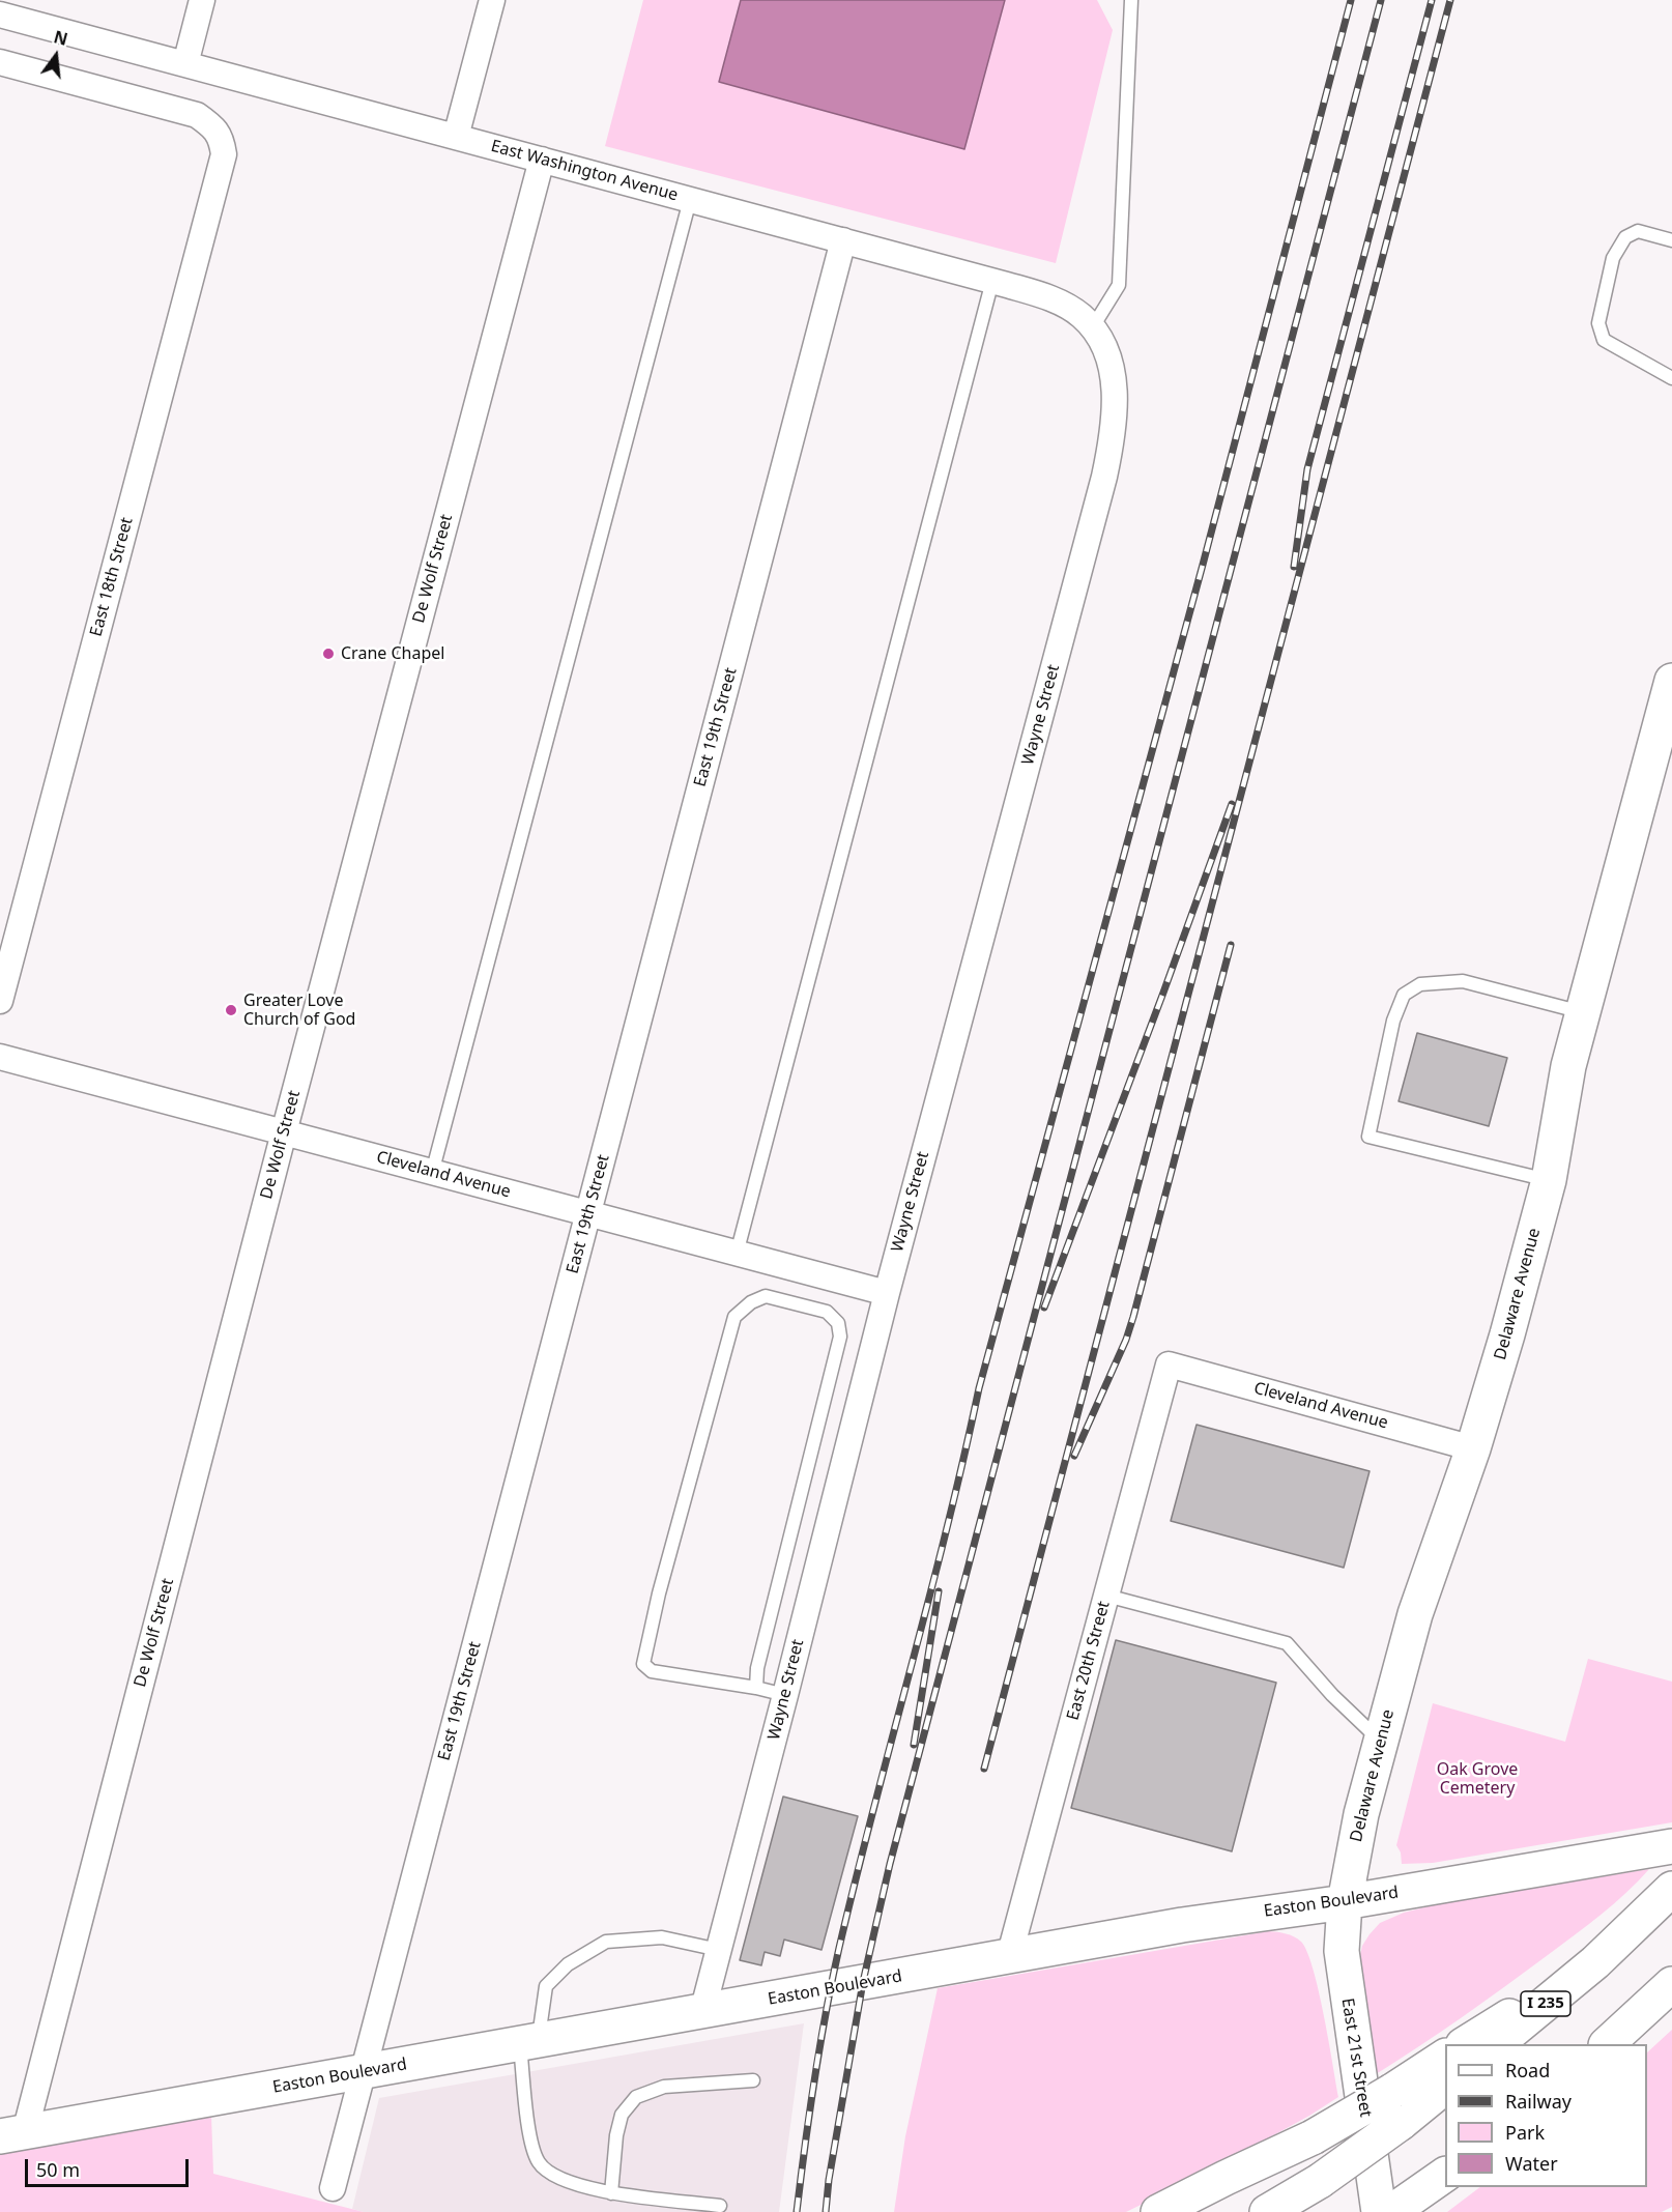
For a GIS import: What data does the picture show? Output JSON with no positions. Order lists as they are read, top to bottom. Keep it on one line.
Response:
{"streets":{"main road":["Delaware Avenue","Easton Boulevard","I 235","East 21st Street"],"street":["East Washington Avenue","De Wolf Street","East 18th Street","Wayne Street","East 19th Street","Cleveland Avenue","East 20th Street"]},"crossings":[["East Washington Avenue","De Wolf Street"],["East Washington Avenue","Wayne Street"],["East Washington Avenue","East 19th Street"],["De Wolf Street","Cleveland Avenue"],["De Wolf Street","Easton Boulevard"],["Wayne Street","Cleveland Avenue"],["Wayne Street","Easton Boulevard"],["East 19th Street","Cleveland Avenue"],["East 19th Street","Easton Boulevard"],["Cleveland Avenue","Delaware Avenue"],["Cleveland Avenue","East 20th Street"],["Delaware Avenue","Easton Boulevard"],["Delaware Avenue","East 21st Street"],["East 20th Street","Easton Boulevard"],["Easton Boulevard","East 21st Street"]],"parks":["Oak Grove Cemetery"],"places":["Crane Chapel","Greater Love Church of God"],"legend":["Road","Railway","Park","Water"],"scale_bar":"50 m","north":"top"}
